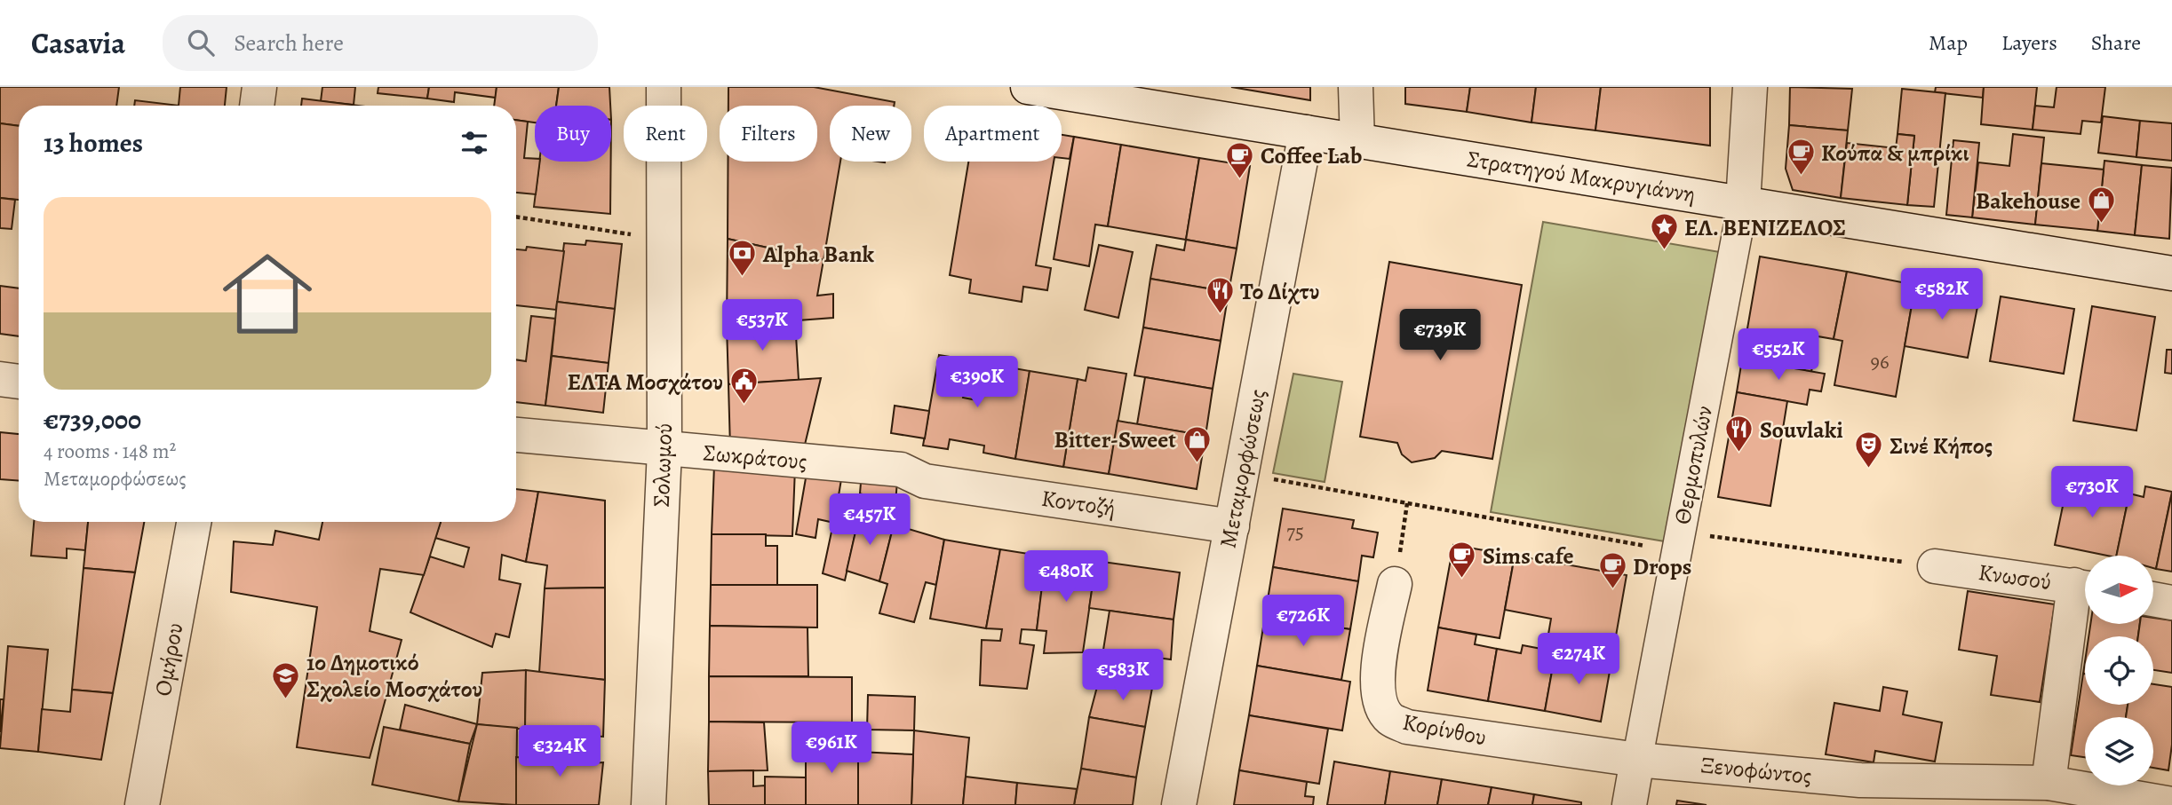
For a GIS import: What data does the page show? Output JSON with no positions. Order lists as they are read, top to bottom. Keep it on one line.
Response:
{"streets":{"street":["Στρατηγού Μακρυγιάννη","Σωκράτους","Σολωμού","Θερμοπυλών","Μεταμορφώσεως","Κοντοζή","Κνωσού","Ομήρου","Κορίνθου","Ξενοφώντος"]},"crossings":[["Στρατηγού Μακρυγιάννη","Θερμοπυλών"],["Στρατηγού Μακρυγιάννη","Μεταμορφώσεως"],["Σωκράτους","Σολωμού"],["Σωκράτους","Κοντοζή"],["Θερμοπυλών","Κορίνθου"],["Θερμοπυλών","Ξενοφώντος"],["Μεταμορφώσεως","Κοντοζή"],["Κορίνθου","Ξενοφώντος"]],"places":{"cafe":["Κούπα & μπρίκι","Coffee Lab","Sims cafe","Drops"],"shop":["Bakehouse","Bitter-Sweet"],"place":["ΕΛ. ΒΕΝΙΖΕΛΟΣ"],"bank":["Alpha Bank"],"restaurant":["Το Δίχτυ","Souvlaki"],"public building":["ΕΛΤΑ Μοσχάτου"],"theatre":["Σινέ Κήπος"],"school or university":["1ο Δημοτικό Σχολείο Μοσχάτου"]},"house_numbers":["96","75"],"north":"right","page":{"header":"Casavia","search":"Search here","nav":["Map","Layers","Share"],"chip":["Buy","Rent","Filters","New","Apartment"],"heading":"13 homes","list":[{"name":"€739,000","note":"4 rooms · 148 m² · Μεταμορφώσεως"}],"price":["€582K","€537K","€739K","€552K","€390K","€730K","€457K","€480K","€726K","€274K","€583K","€961K","€324K"]}}
